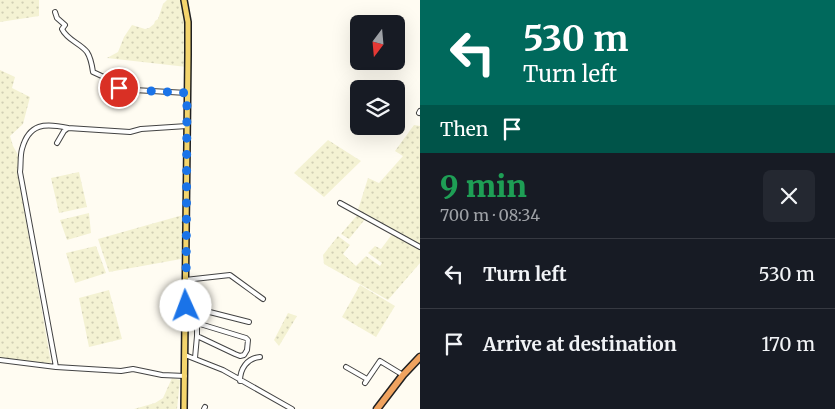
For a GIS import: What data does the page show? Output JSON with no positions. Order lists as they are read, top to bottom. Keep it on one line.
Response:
{"north":"bottom","page":{"turn":["530 m","Turn left"],"then":"Then","heading":["9 min","700 m · 08:34"],"list":[{"name":"Turn left","value":"530 m"},{"name":"Arrive at destination","value":"170 m"}]}}
